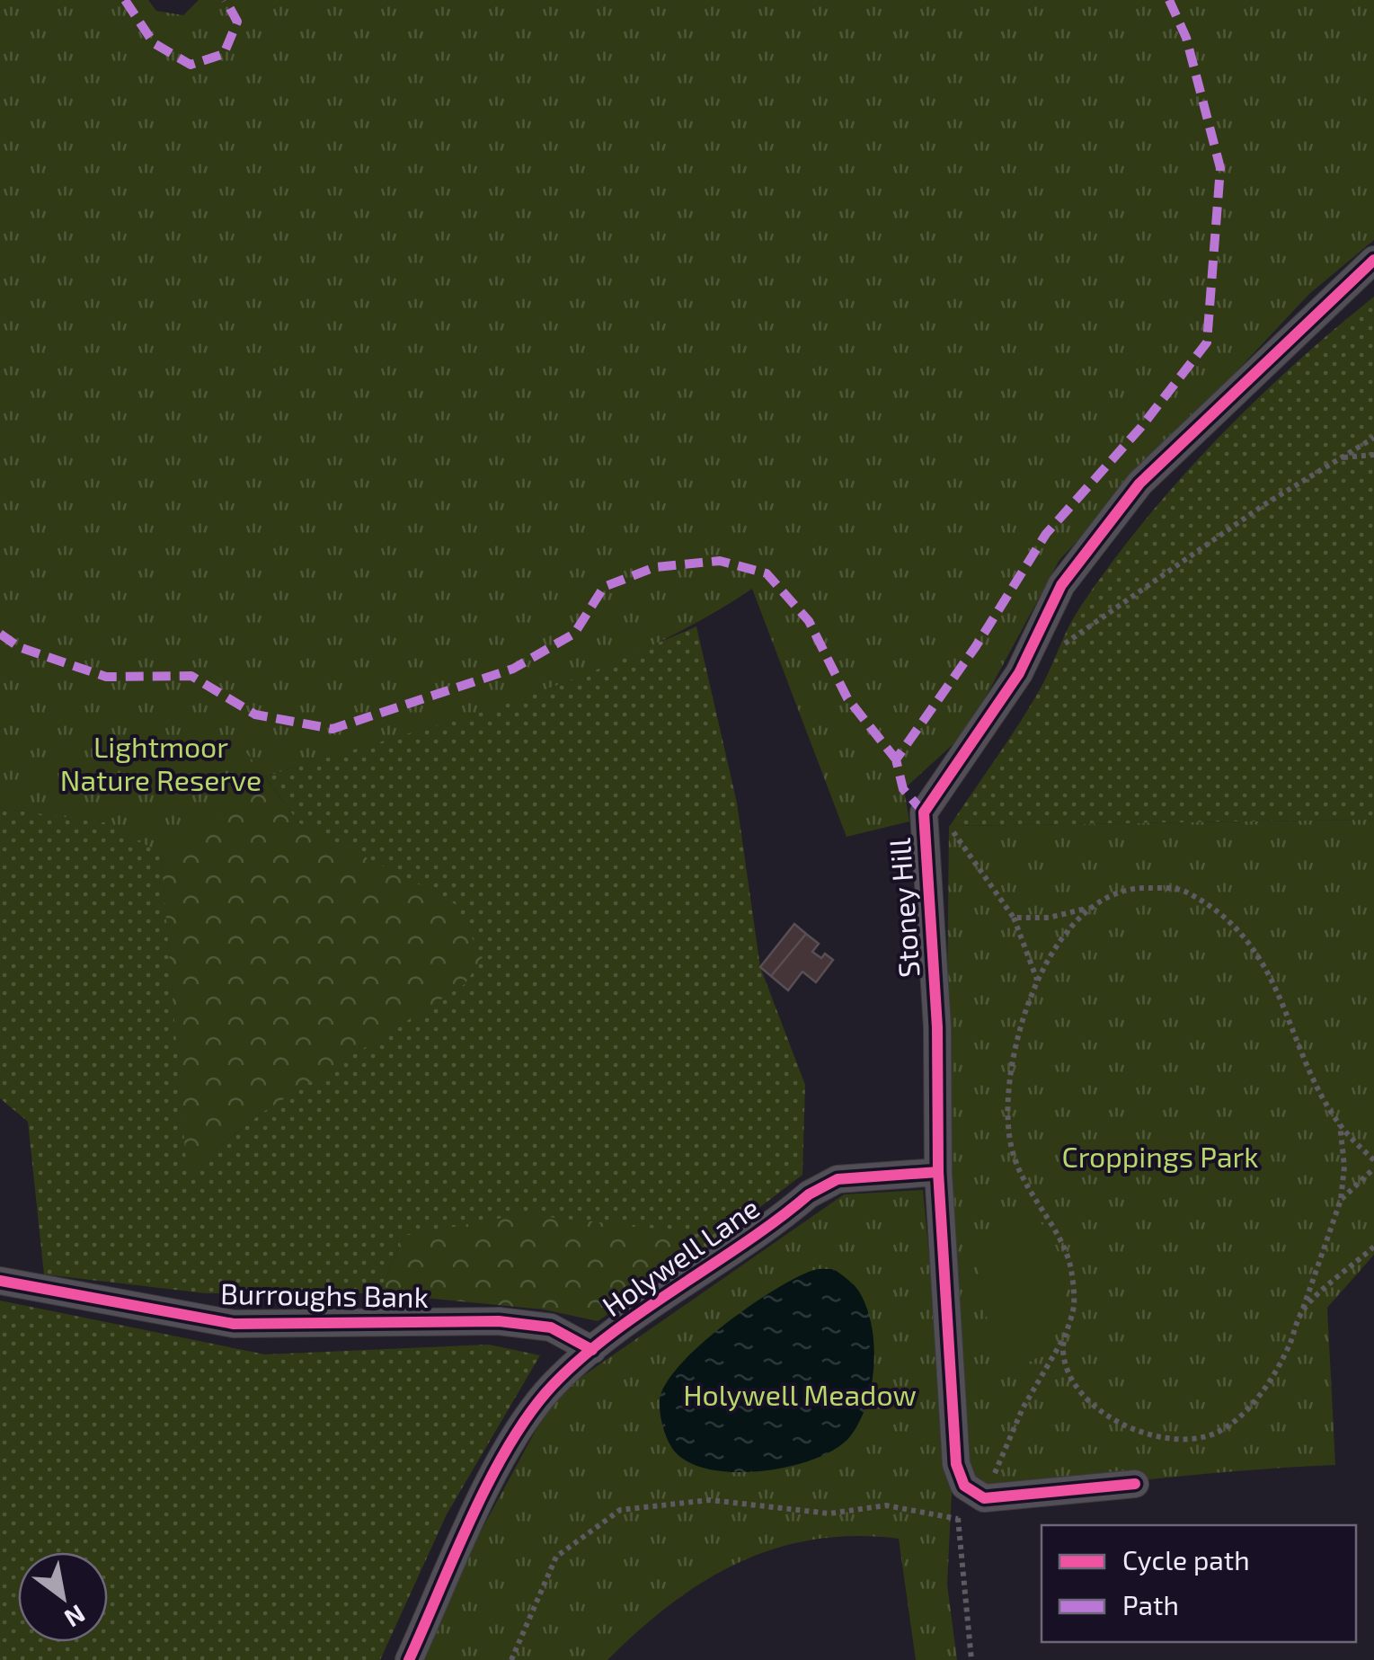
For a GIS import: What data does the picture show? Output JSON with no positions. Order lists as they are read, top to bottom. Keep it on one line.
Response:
{"streets":{"street":["Stoney Hill","Holywell Lane","Burroughs Bank"]},"crossings":[["Stoney Hill","Holywell Lane"],["Holywell Lane","Burroughs Bank"]],"parks":["Lightmoor Nature Reserve","Croppings Park","Holywell Meadow"],"legend":["Cycle path","Path"],"north":"bottom right"}
